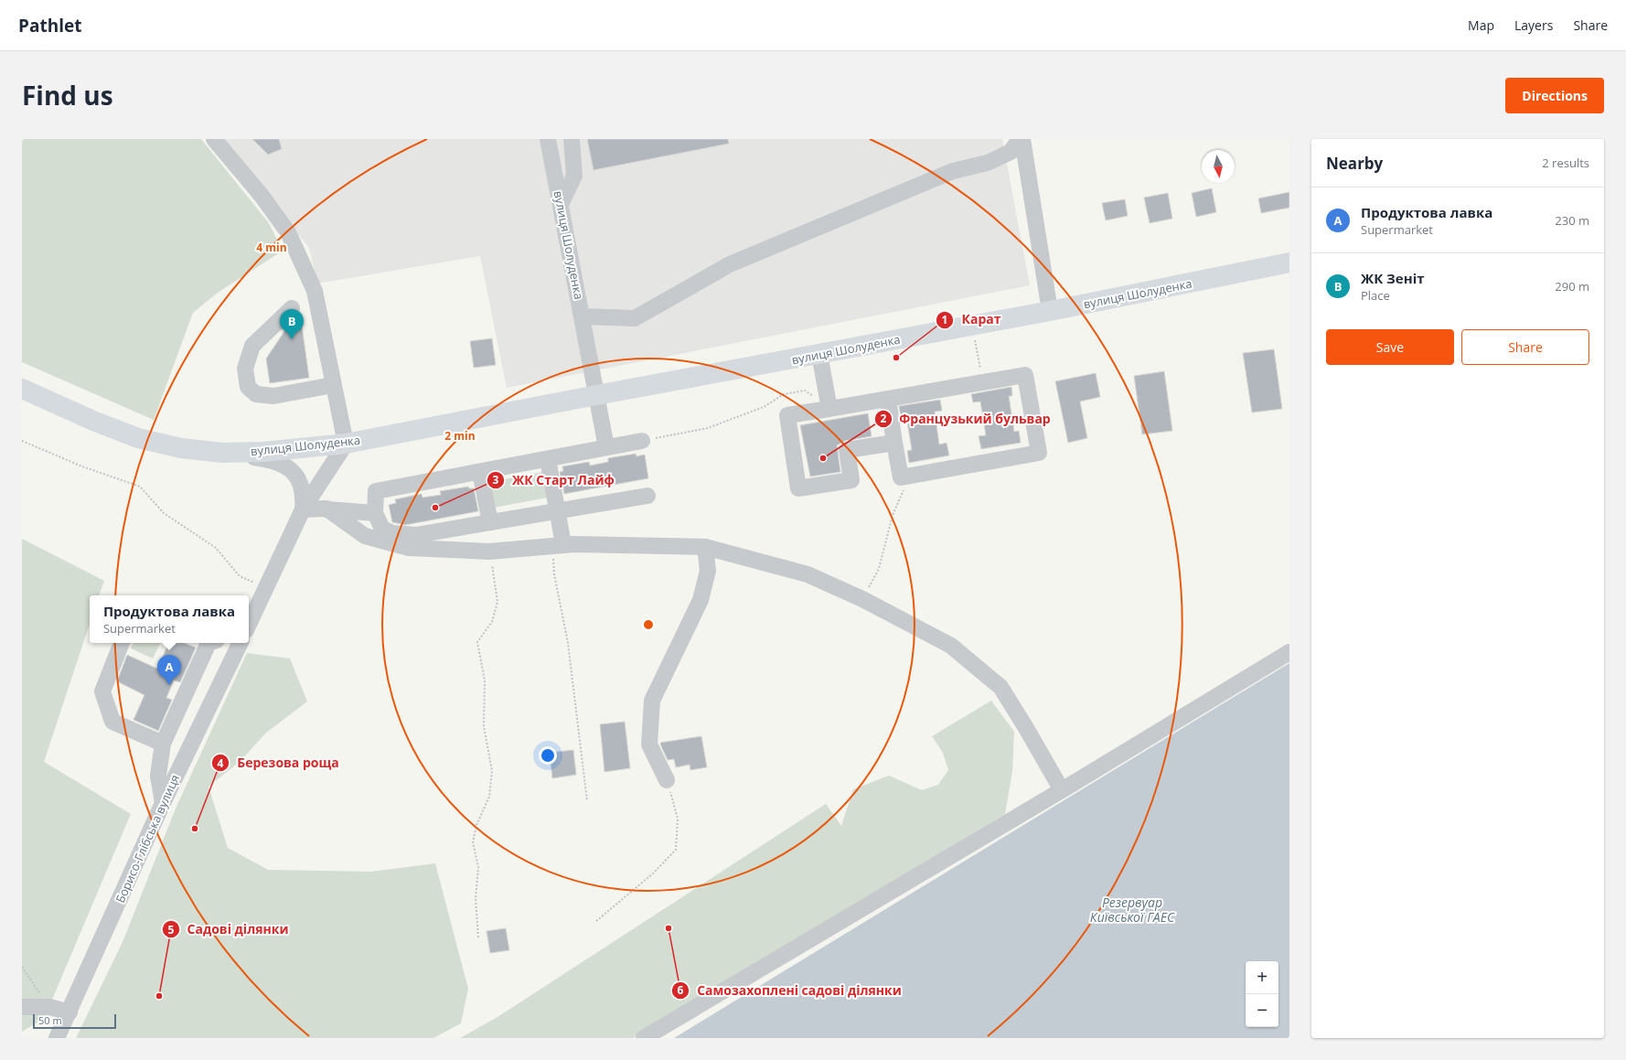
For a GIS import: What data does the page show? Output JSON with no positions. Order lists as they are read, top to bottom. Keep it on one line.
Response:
{"streets":{"main road":["вулиця Шолуденка"],"street":["Борисо-Глібська вулиця"]},"crossings":[["вулиця Шолуденка","Борисо-Глібська вулиця"]],"water":["Резервуар Київської ГАЕС"],"places":["Карат","Французький бульвар","ЖК Старт Лайф","Березова роща","Самозахоплені садові ділянки","Садові ділянки"],"scale_bar":"50 m","north":"bottom","page":{"header":"Pathlet","nav":["Map","Layers","Share"],"title":"Find us","buttons":["Directions",["Save","Share"]],"heading":["Nearby","2 results"],"list":[{"mark":"A","name":"Продуктова лавка","note":"Supermarket","value":"230 m"},{"mark":"B","name":"ЖК Зеніт","note":"Place","value":"290 m"}],"pins":["B","A"],"popup":["Продуктова лавка","Supermarket"],"map_buttons":["+","−"],"scale":"50 m"},"rings":["4 min","2 min"]}
